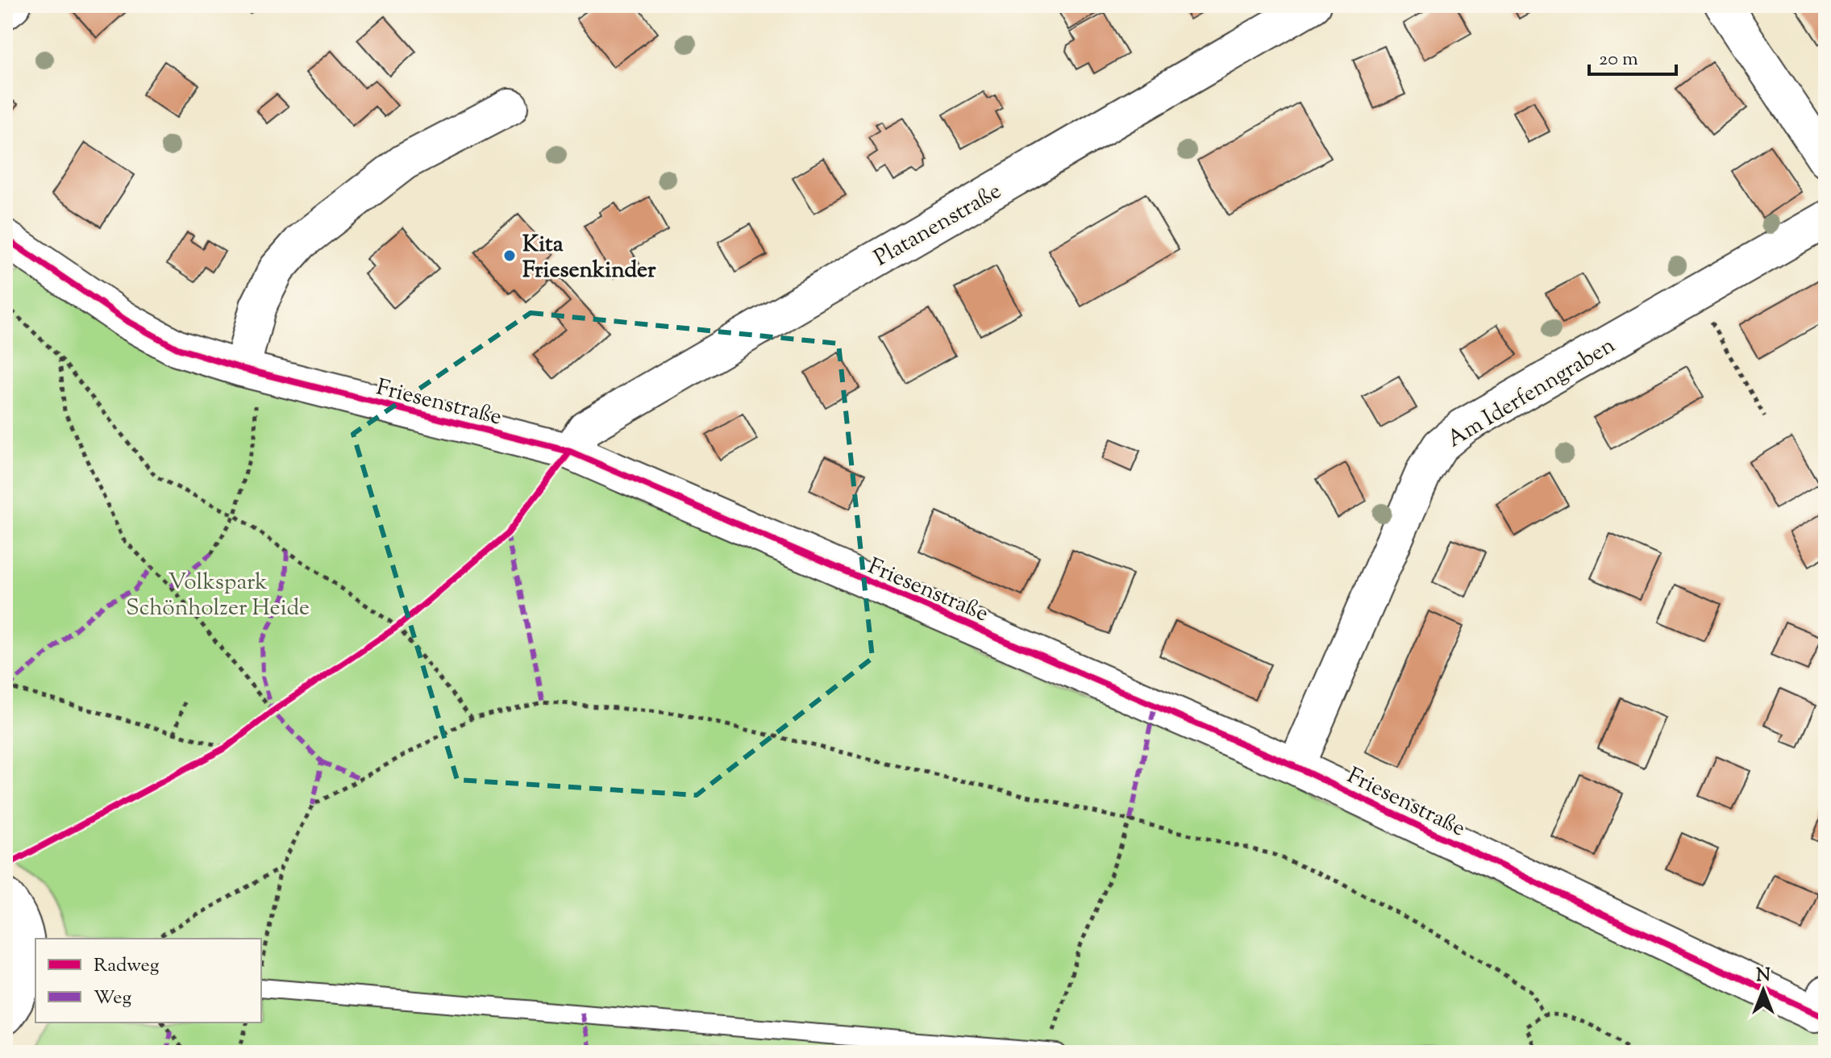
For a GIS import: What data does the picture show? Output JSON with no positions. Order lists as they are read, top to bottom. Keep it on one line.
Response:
{"streets":{"street":["Platanenstraße","Am Iderfenngraben","Friesenstraße"]},"crossings":[["Platanenstraße","Friesenstraße"],["Am Iderfenngraben","Friesenstraße"]],"parks":["Volkspark Schönholzer Heide"],"places":["Kita Friesenkinder"],"legend":["Radweg","Weg"],"scale_bar":"20 m","north":"top"}
